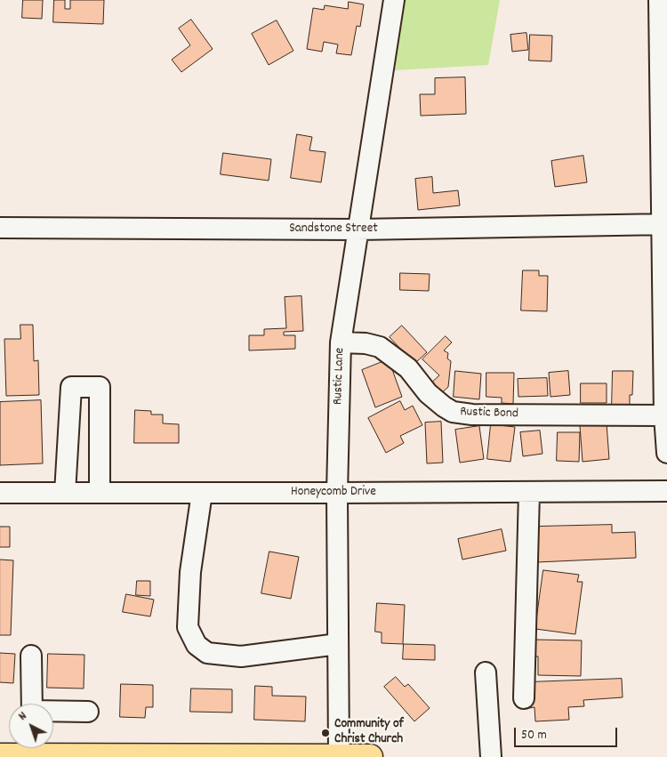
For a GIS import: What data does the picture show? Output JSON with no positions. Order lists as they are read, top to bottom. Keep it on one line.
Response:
{"streets":{"street":["Sandstone Street","Rustic Lane","Rustic Bond","Honeycomb Drive"]},"crossings":[["Sandstone Street","Rustic Lane"],["Rustic Lane","Rustic Bond"],["Rustic Lane","Honeycomb Drive"]],"places":["Community of Christ Church"],"scale_bar":"50 m","north":"top left"}
